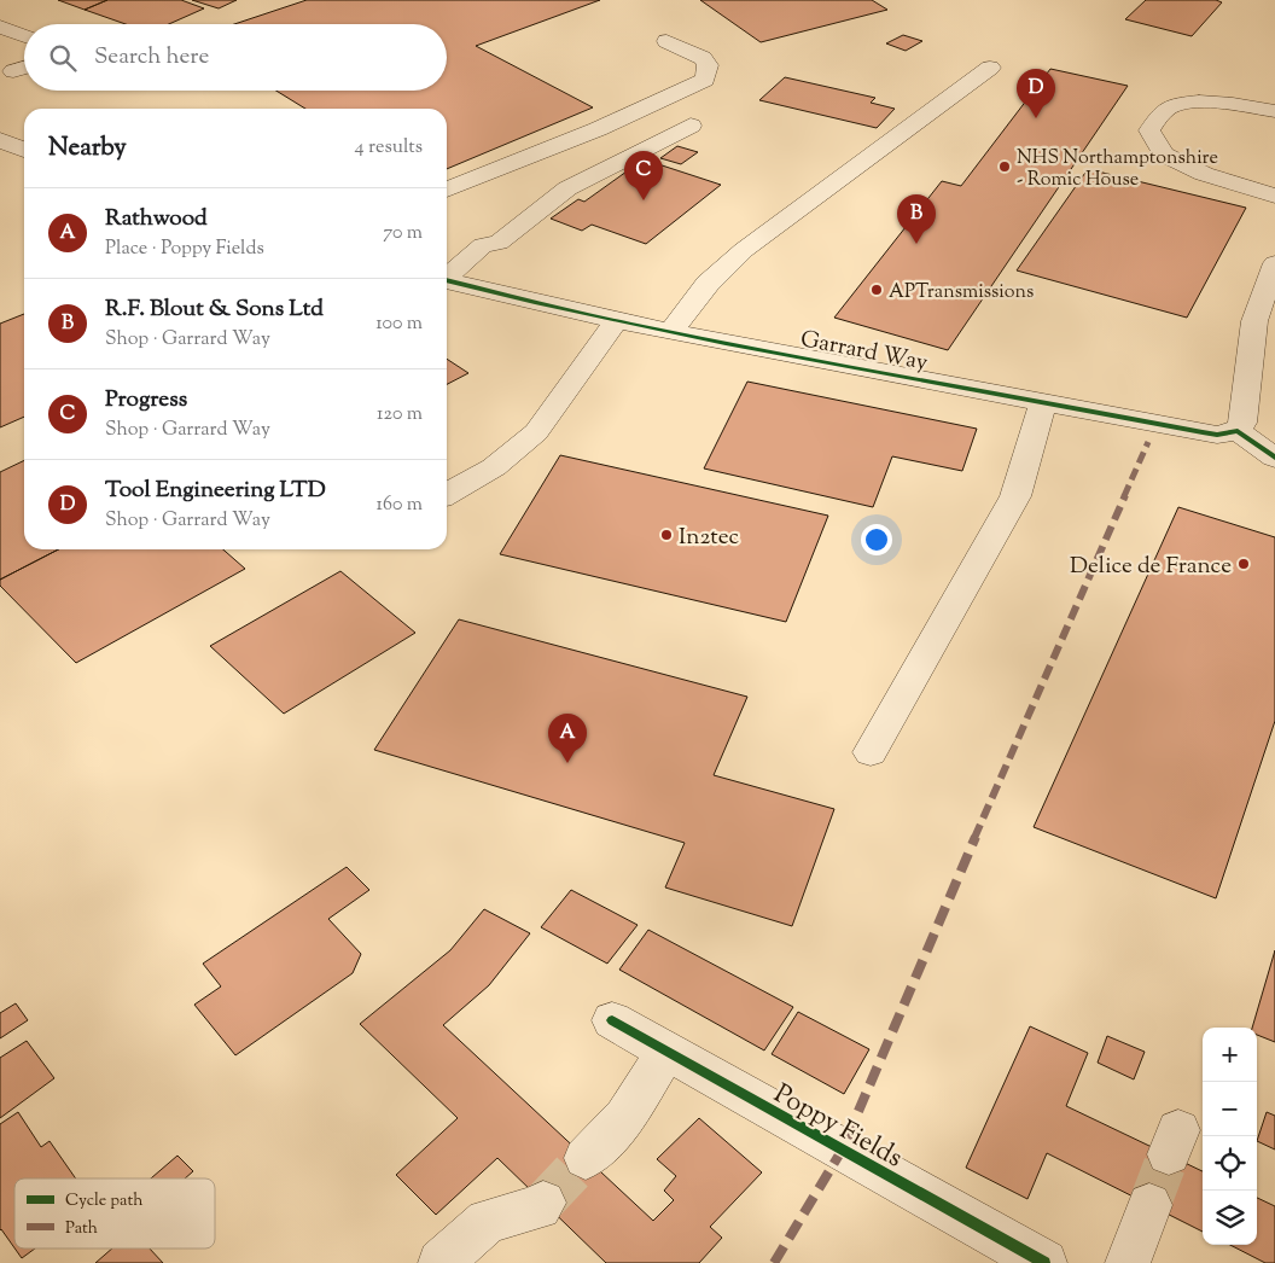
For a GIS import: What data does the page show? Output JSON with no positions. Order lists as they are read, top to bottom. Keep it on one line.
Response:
{"streets":{"street":["Garrard Way","Poppy Fields"]},"places":["NHS Northamptonshire - Romic House","APTransmissions","In2tec","Delice de France"],"legend":["Cycle path","Path"],"page":{"search":"Search here","pins":["D","C","B","A"],"heading":["Nearby","4 results"],"list":[{"mark":"A","name":"Rathwood","note":"Place · Poppy Fields","value":"70 m"},{"mark":"B","name":"R.F. Blout & Sons Ltd","note":"Shop · Garrard Way","value":"100 m"},{"mark":"C","name":"Progress","note":"Shop · Garrard Way","value":"120 m"},{"mark":"D","name":"Tool Engineering LTD","note":"Shop · Garrard Way","value":"160 m"}],"map_buttons":["+","−"]}}
